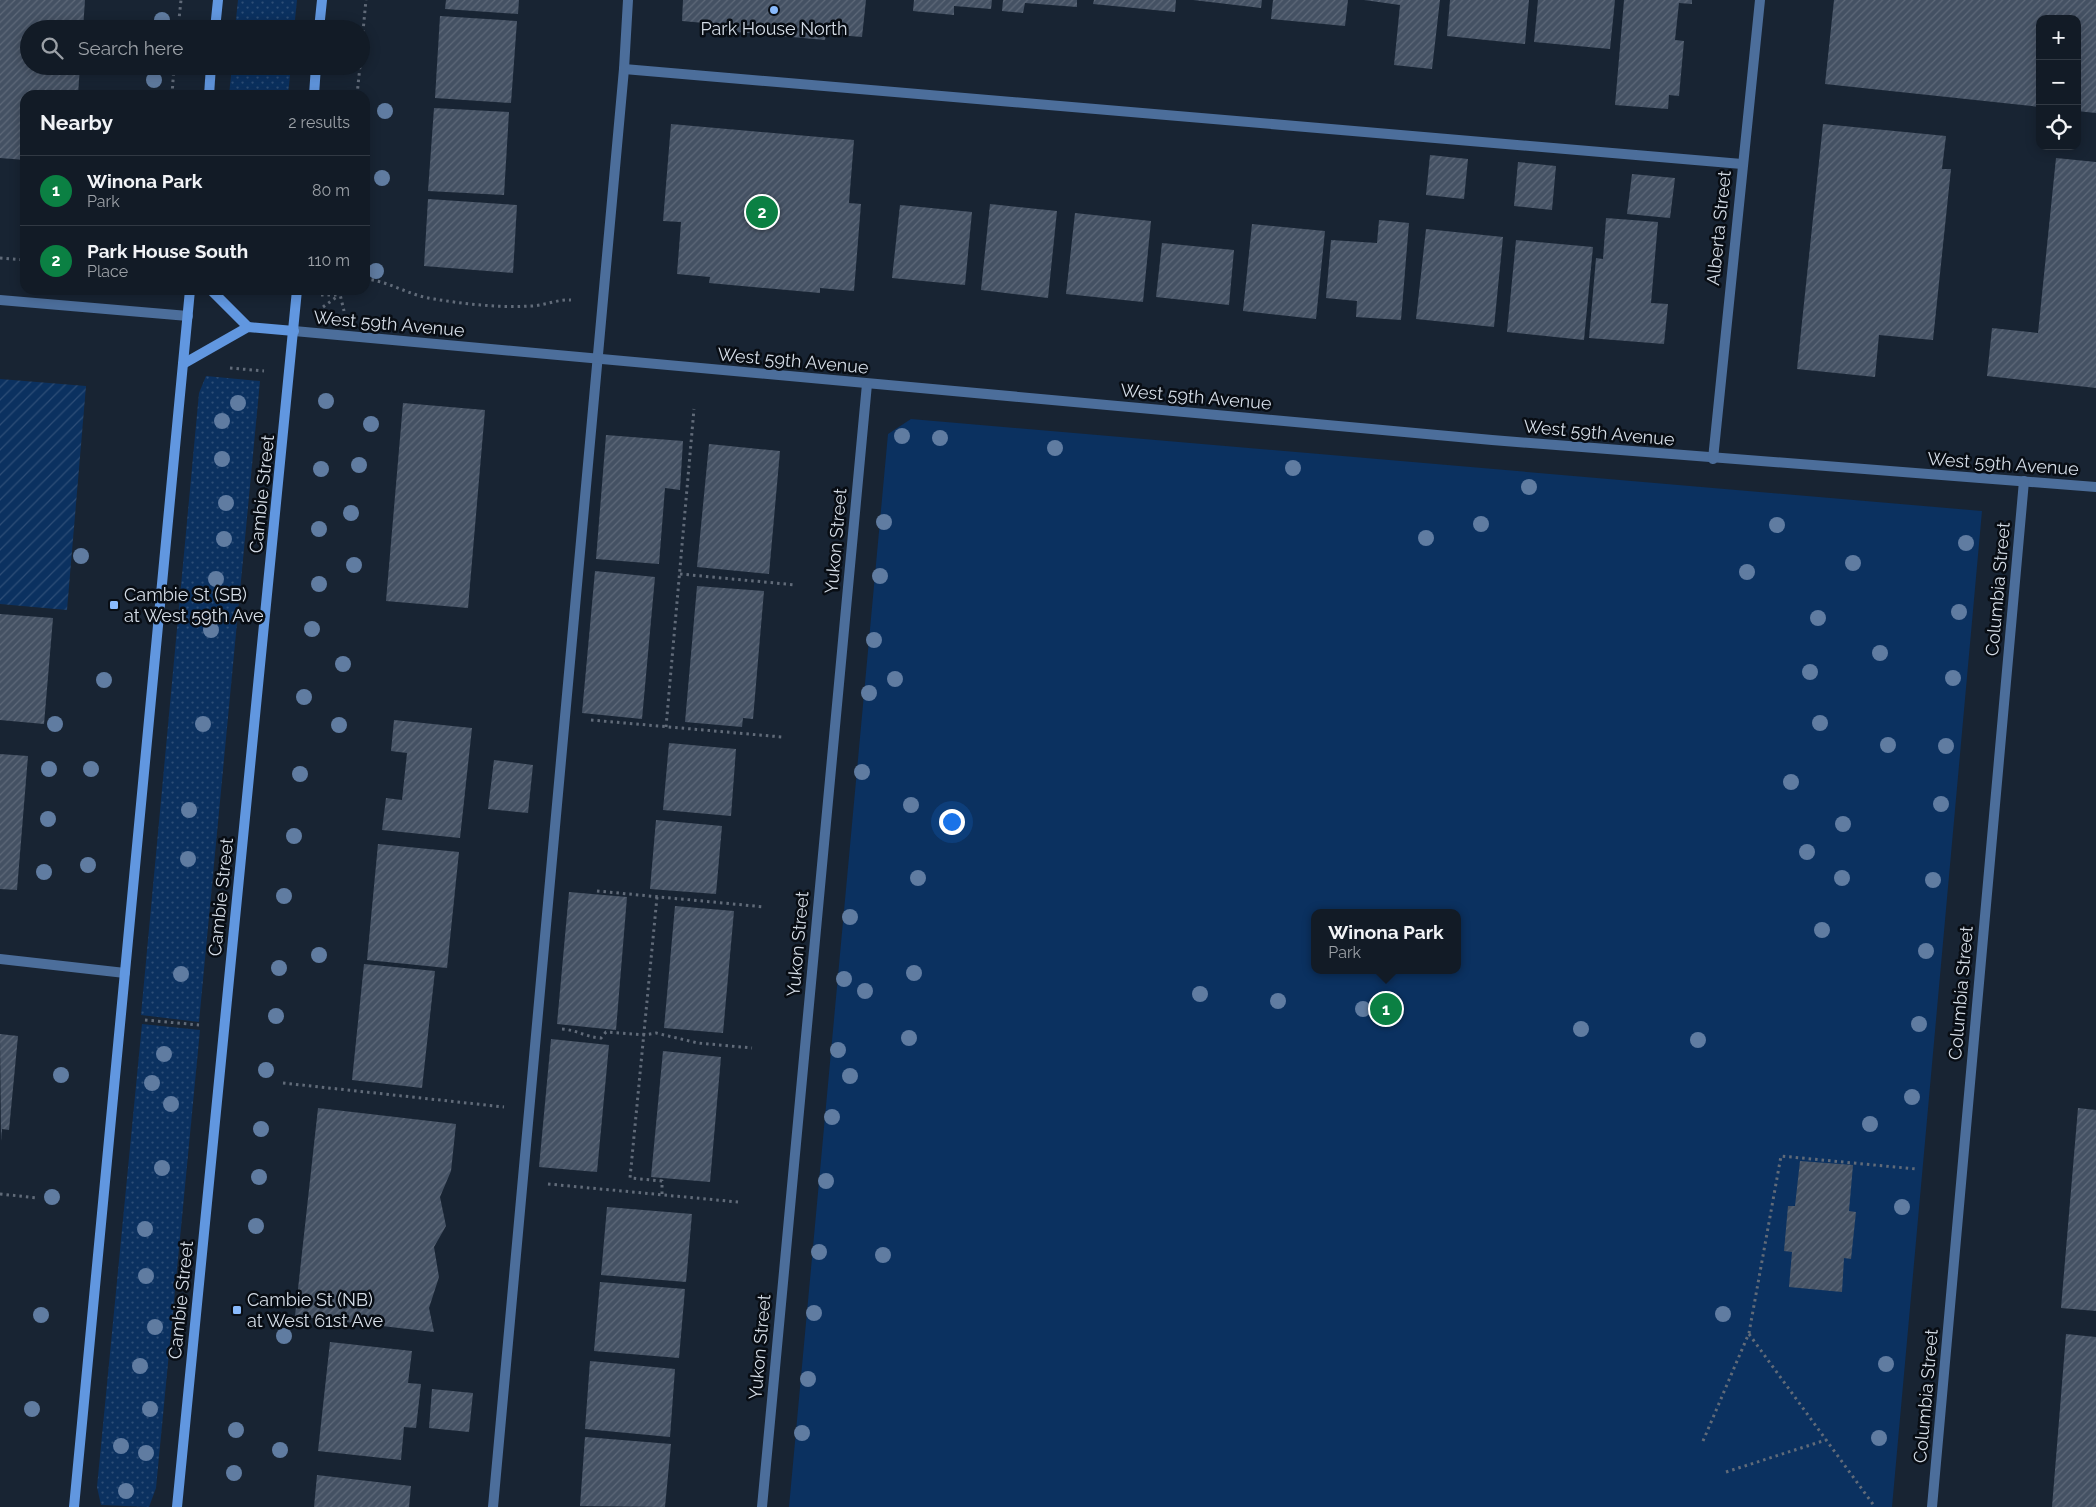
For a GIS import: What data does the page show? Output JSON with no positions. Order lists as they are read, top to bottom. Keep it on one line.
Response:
{"streets":{"main road":["Cambie Street"],"street":["Alberta Street","West 59th Avenue","Yukon Street","Columbia Street"]},"crossings":[["Alberta Street","West 59th Avenue"],["West 59th Avenue","Cambie Street"],["West 59th Avenue","Yukon Street"],["West 59th Avenue","Columbia Street"]],"places":{"other":["Park House North"],"transit":["Cambie St (SB) at West 59th Ave","Cambie St (NB) at West 61st Ave"]},"page":{"map_buttons":["+","−"],"search":"Search here","heading":["Nearby","2 results"],"list":[{"mark":"1","name":"Winona Park","note":"Park","value":"80 m"},{"mark":"2","name":"Park House South","note":"Place","value":"110 m"}],"pins":["2","1"],"popup":["Winona Park","Park"]}}
